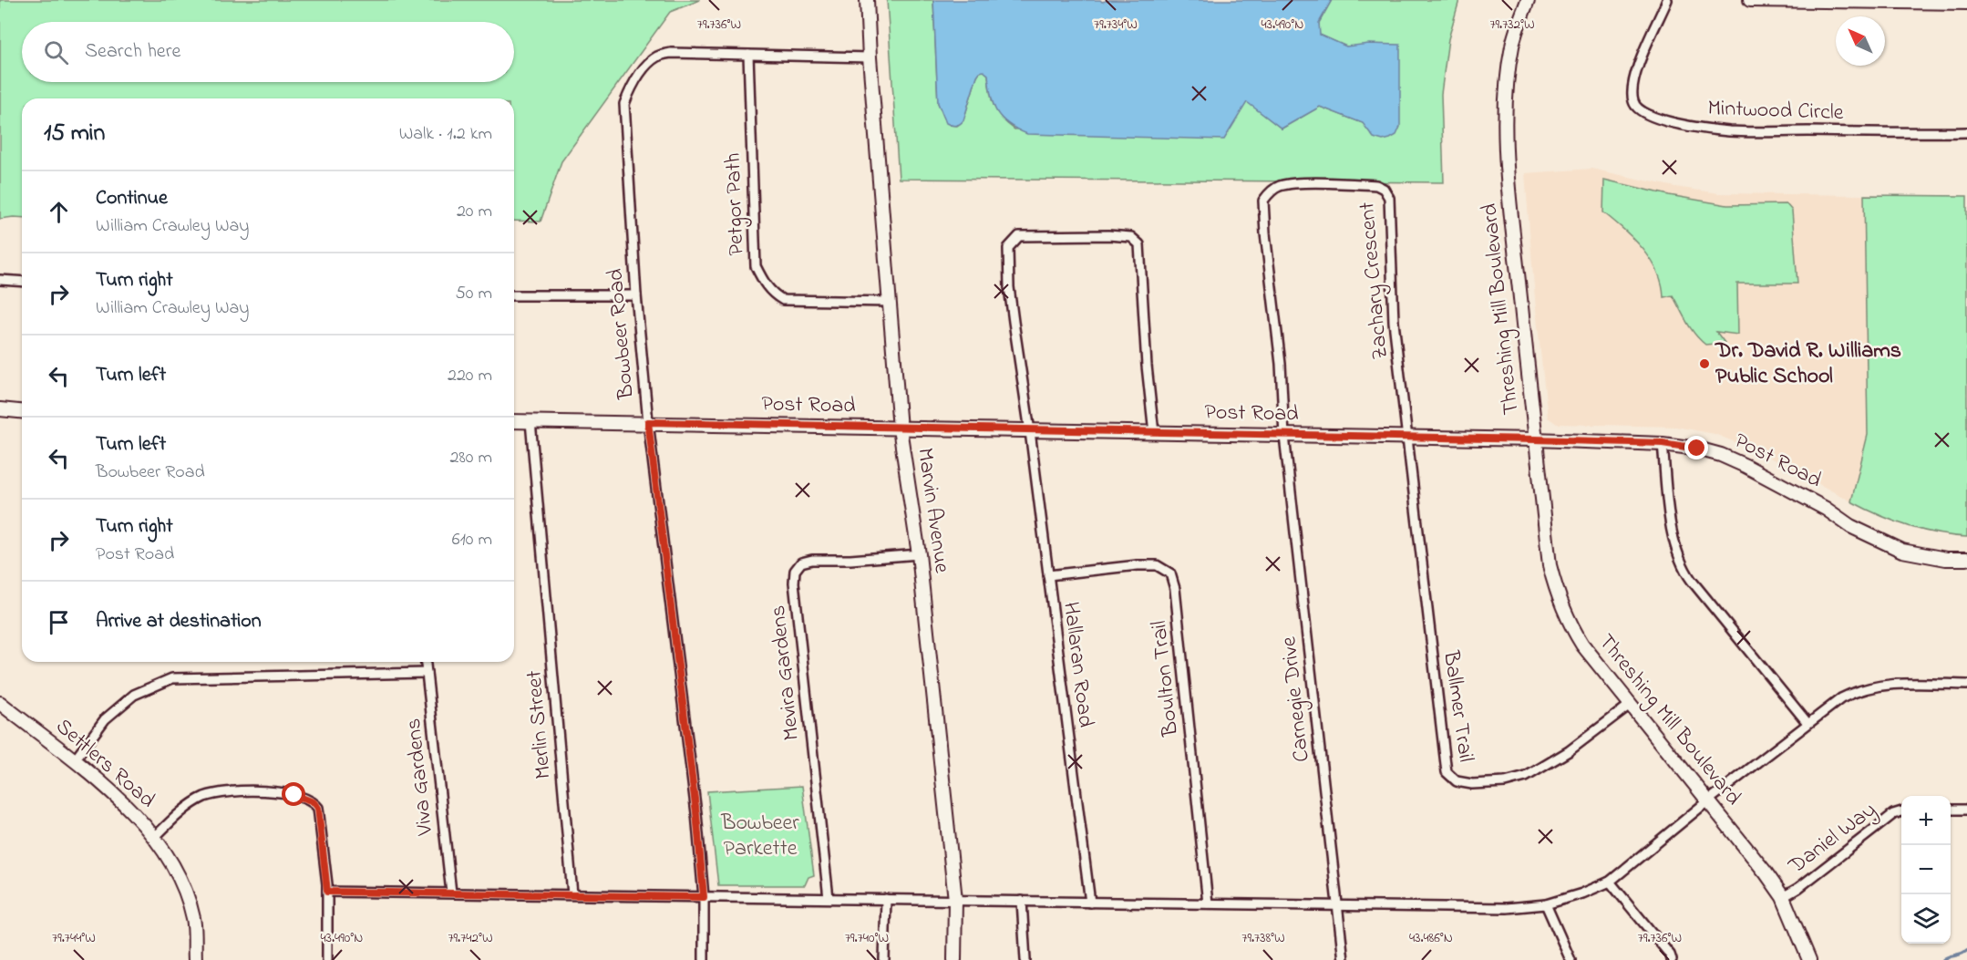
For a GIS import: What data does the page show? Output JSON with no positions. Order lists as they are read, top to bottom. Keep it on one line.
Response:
{"streets":{"street":["Mintwood Circle","Petgor Path","Zachary Crescent","Threshing Mill Boulevard","Bowbeer Road","Post Road","Marvin Avenue","Hallaran Road","Mevira Gardens","Boulton Trail","Carnegie Drive","Ballmer Trail","Merlin Street","Settlers Road","Viva Gardens","Daniel Way"]},"crossings":[["Petgor Path","Bowbeer Road"],["Petgor Path","Marvin Avenue"],["Zachary Crescent","Post Road"],["Zachary Crescent","Carnegie Drive"],["Zachary Crescent","Ballmer Trail"],["Threshing Mill Boulevard","Post Road"],["Threshing Mill Boulevard","Ballmer Trail"],["Threshing Mill Boulevard","Daniel Way"],["Bowbeer Road","Post Road"],["Bowbeer Road","Marvin Avenue"],["Post Road","Marvin Avenue"],["Post Road","Hallaran Road"],["Post Road","Carnegie Drive"],["Post Road","Ballmer Trail"],["Post Road","Merlin Street"],["Marvin Avenue","Mevira Gardens"],["Hallaran Road","Boulton Trail"]],"parks":["Bowbeer Parkette"],"places":["Dr. David R. Williams Public School"],"north":"top left","page":{"search":"Search here","heading":["15 min","Walk · 1.2 km"],"list":[["Continue","William Crawley Way","20 m"],["Turn right","William Crawley Way","50 m"],["Turn left","220 m"],["Turn left","Bowbeer Road","280 m"],["Turn right","Post Road","610 m"],"Arrive at destination"],"map_buttons":["+","−"]},"coordinates":["79.736°W","79.734°W","43.490°N","79.732°W","43.486°N","79.744°W","79.742°W","79.740°W","79.738°W"]}
